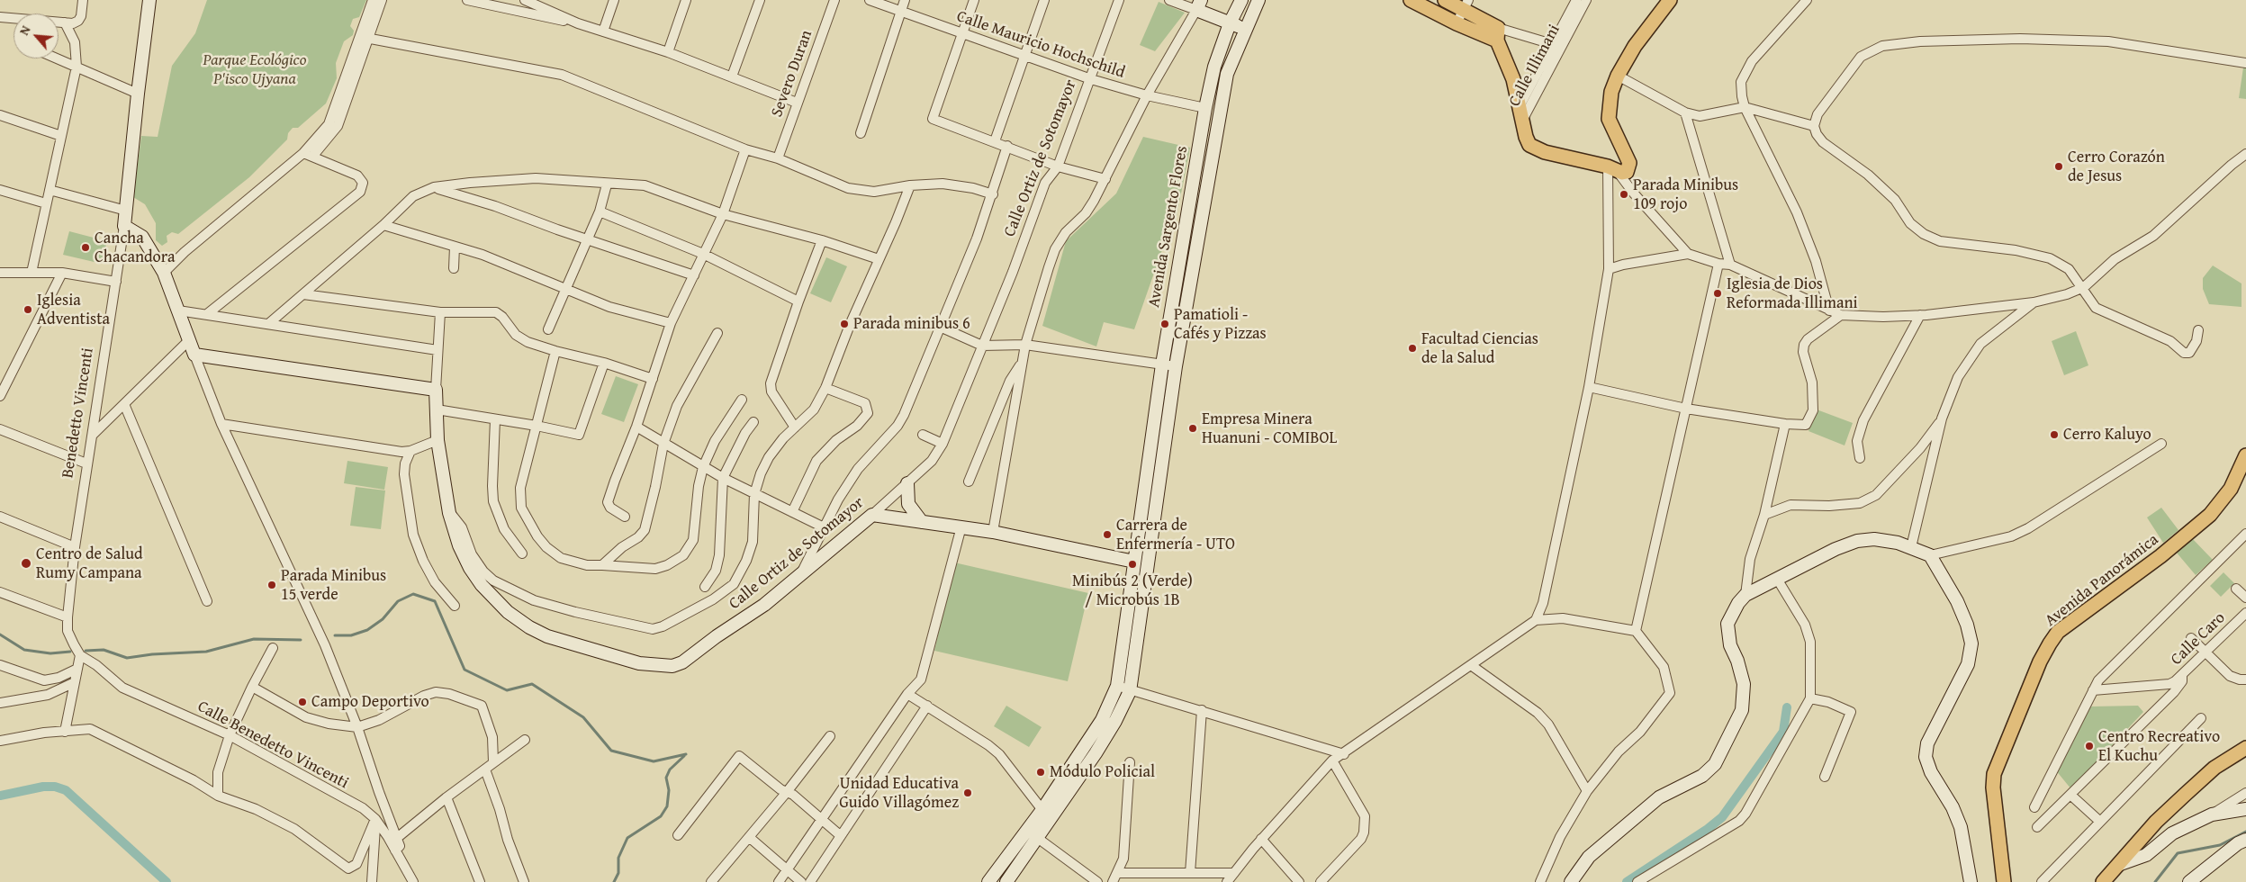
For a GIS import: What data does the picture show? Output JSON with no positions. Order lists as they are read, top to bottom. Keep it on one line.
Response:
{"streets":{"main road":["Avenida Panorámica"],"street":["Calle Mauricio Hochschild","Calle Illimani","Severo Duran","Calle Ortiz de Sotomayor","Avenida Sargento Flores","Benedetto Vincenti","Calle Caro","Calle Benedetto Vincenti"]},"crossings":[["Calle Mauricio Hochschild","Calle Ortiz de Sotomayor"],["Calle Mauricio Hochschild","Avenida Sargento Flores"],["Benedetto Vincenti","Calle Benedetto Vincenti"]],"parks":["Parque Ecológico P'isco Ujyana"],"places":["Cerro Corazón de Jesus","Parada Minibus 109 rojo","Cancha Chacandora","Iglesia de Dios Reformada Illimani","Iglesia Adventista","Parada minibus 6","Pamatioli - Cafés y Pizzas","Facultad Ciencias de la Salud","Empresa Minera Huanuni - COMIBOL","Cerro Kaluyo","Carrera de Enfermería - UTO","Centro de Salud Rumy Campana","Minibús 2 (Verde) / Microbús 1B","Parada Minibus 15 verde","Campo Deportivo","Centro Recreativo El Kuchu","Módulo Policial","Unidad Educativa Guido Villagómez"],"north":"top left"}
